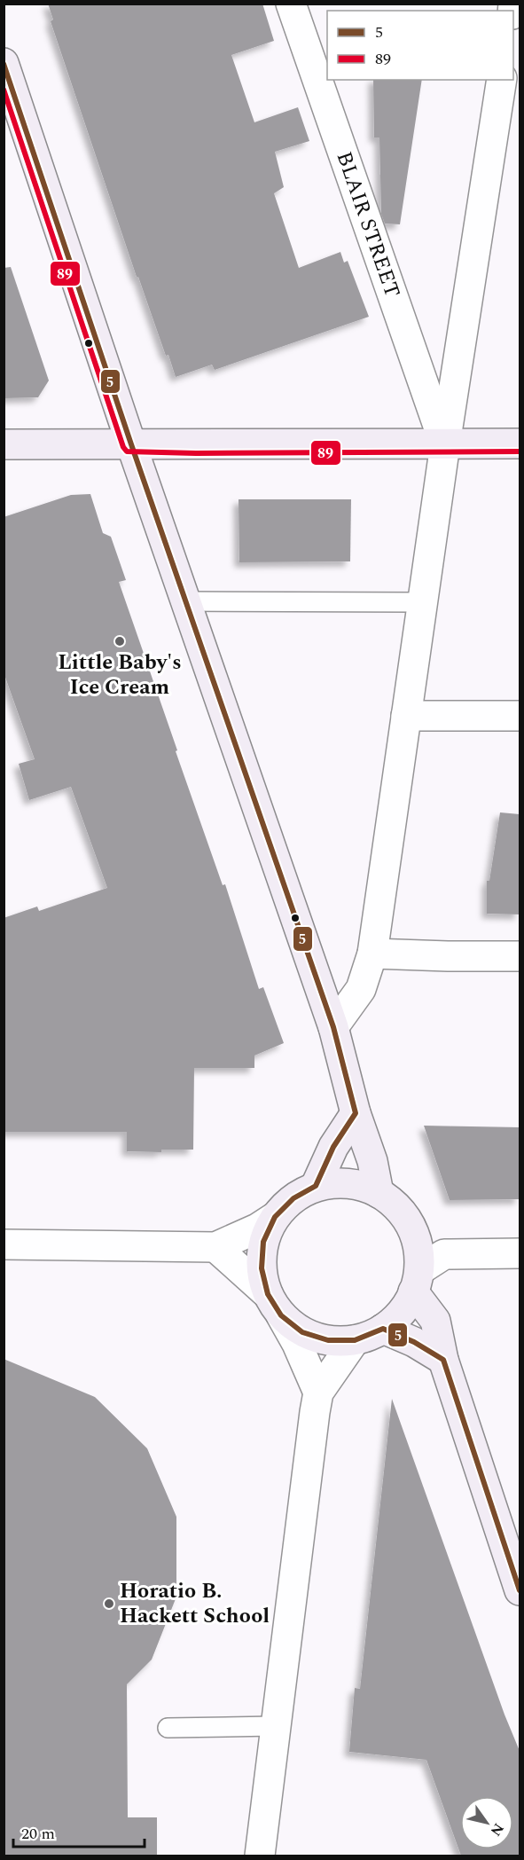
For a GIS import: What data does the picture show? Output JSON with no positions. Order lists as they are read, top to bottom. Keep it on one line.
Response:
{"streets":{"street":["BLAIR STREET"]},"places":["Little Baby's Ice Cream","Horatio B. Hackett School"],"lines":["transit line 5","transit line 89"],"legend":["5","89"],"scale_bar":"20 m","north":"bottom right"}
